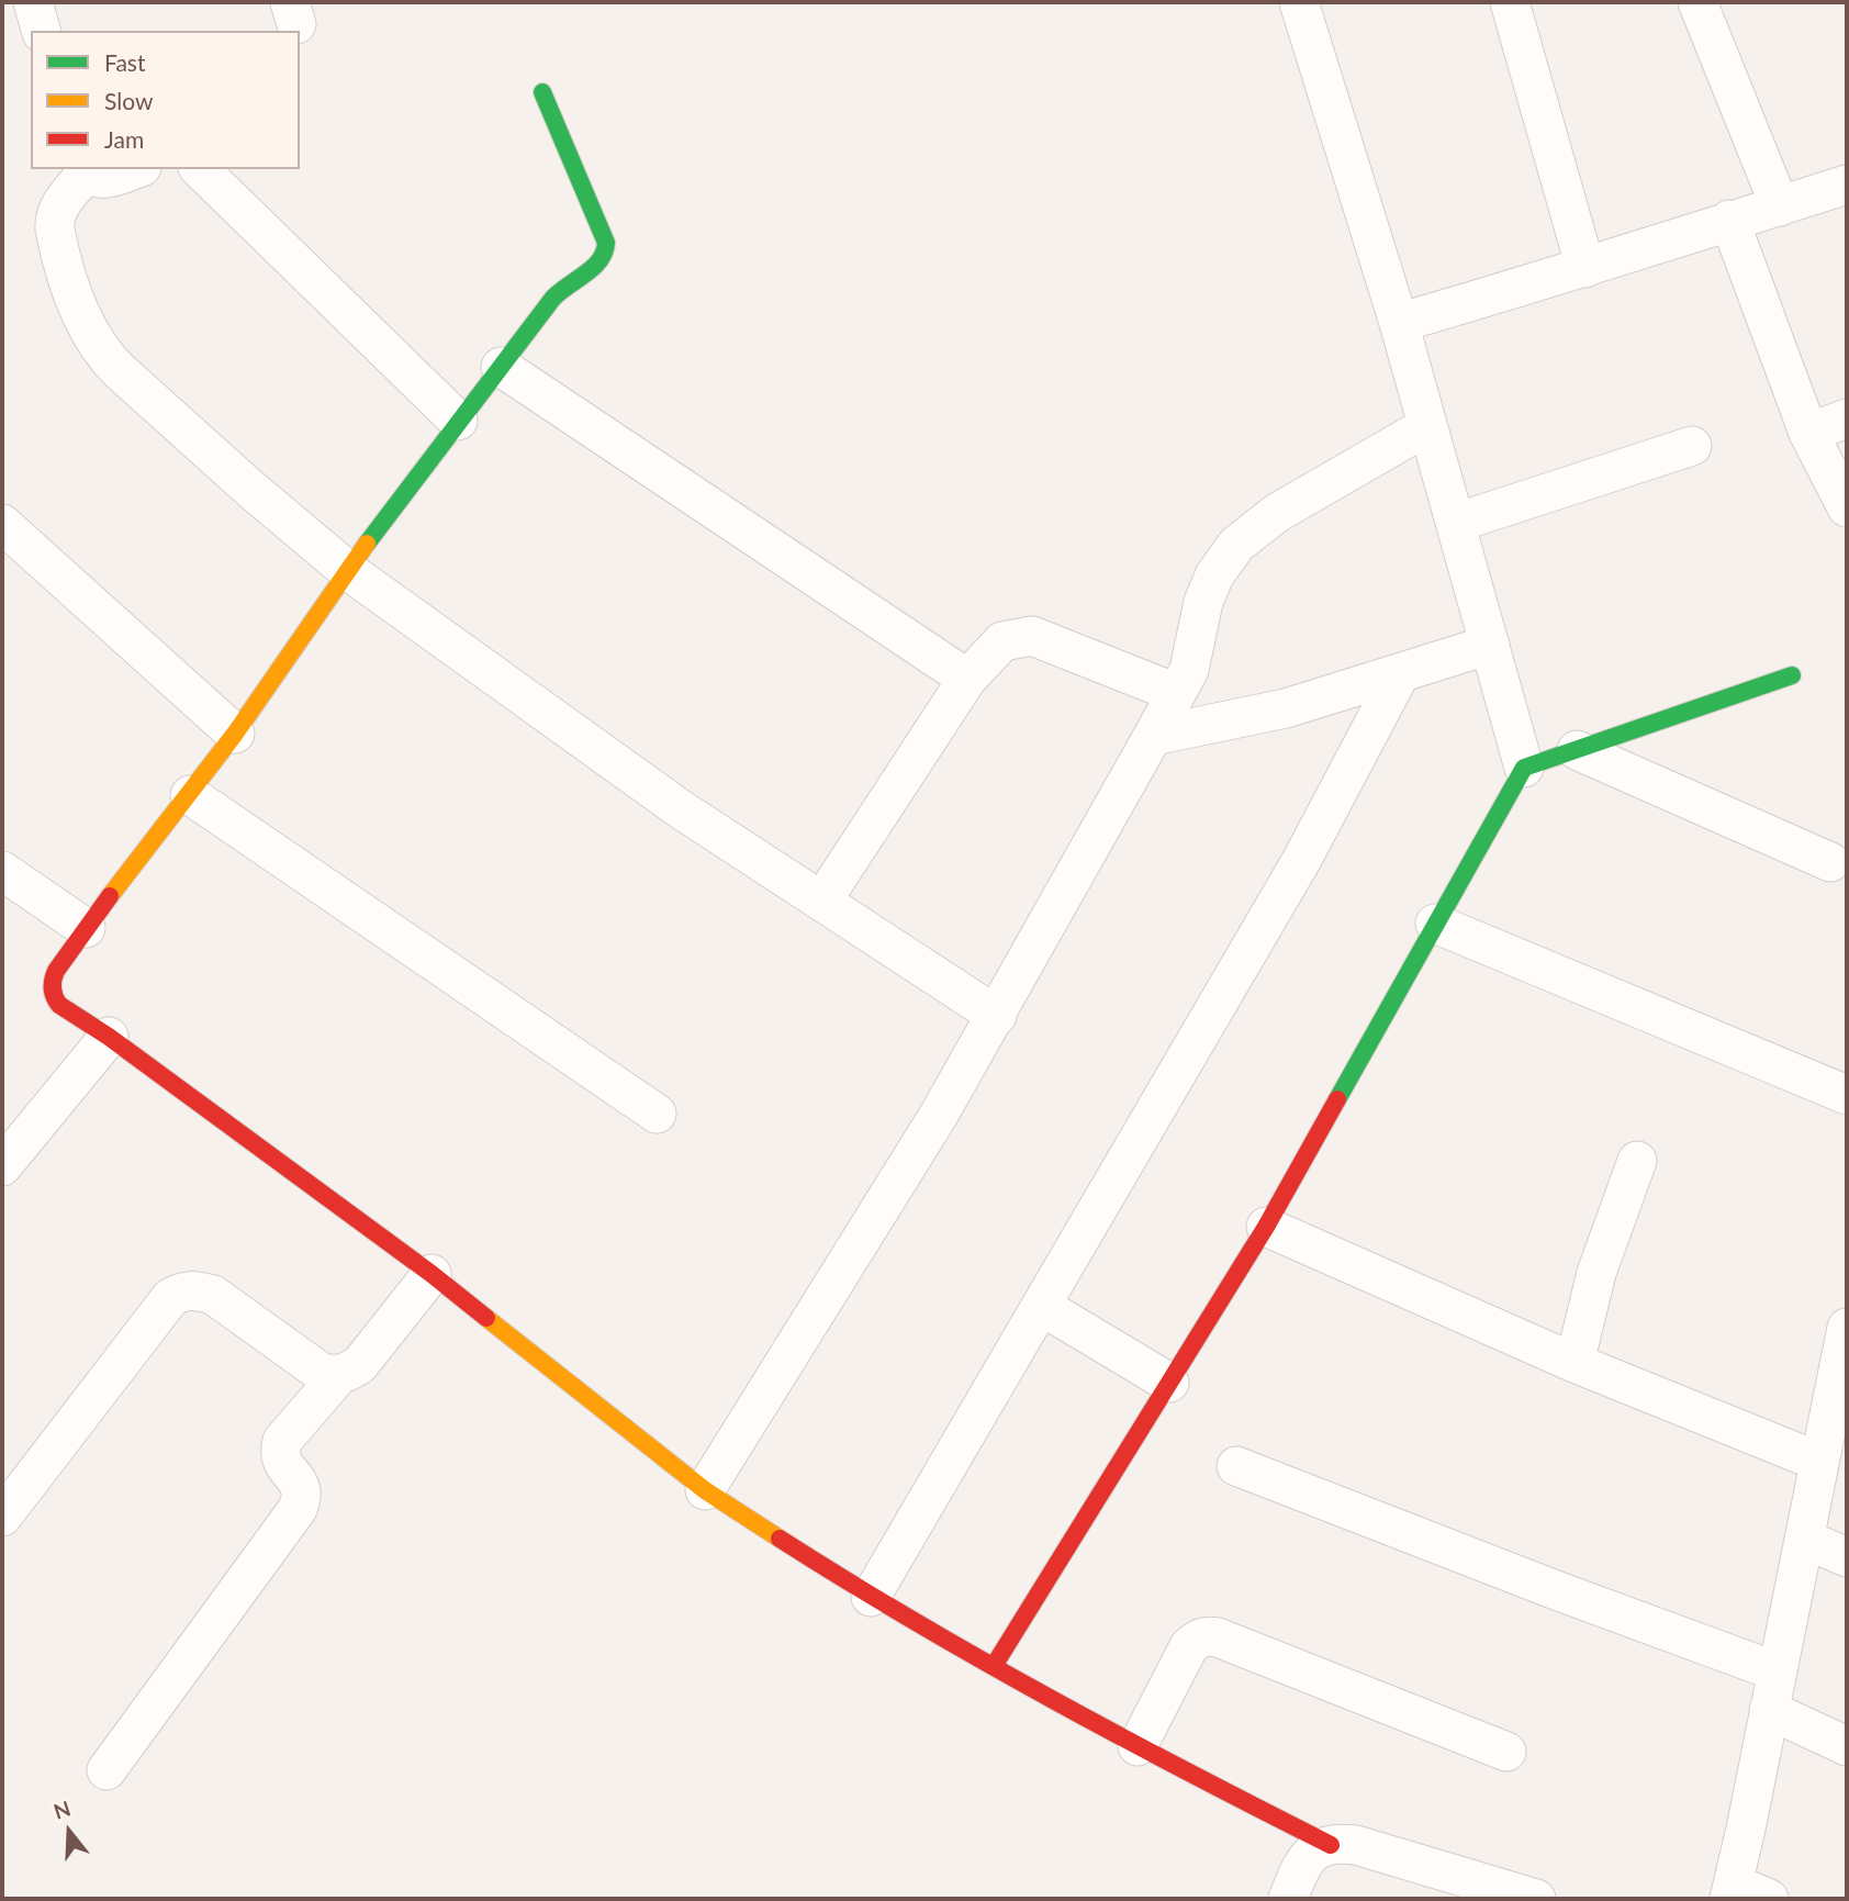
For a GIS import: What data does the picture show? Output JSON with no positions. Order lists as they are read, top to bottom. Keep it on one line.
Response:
{"legend":["Fast","Slow","Jam"],"north":"top"}
